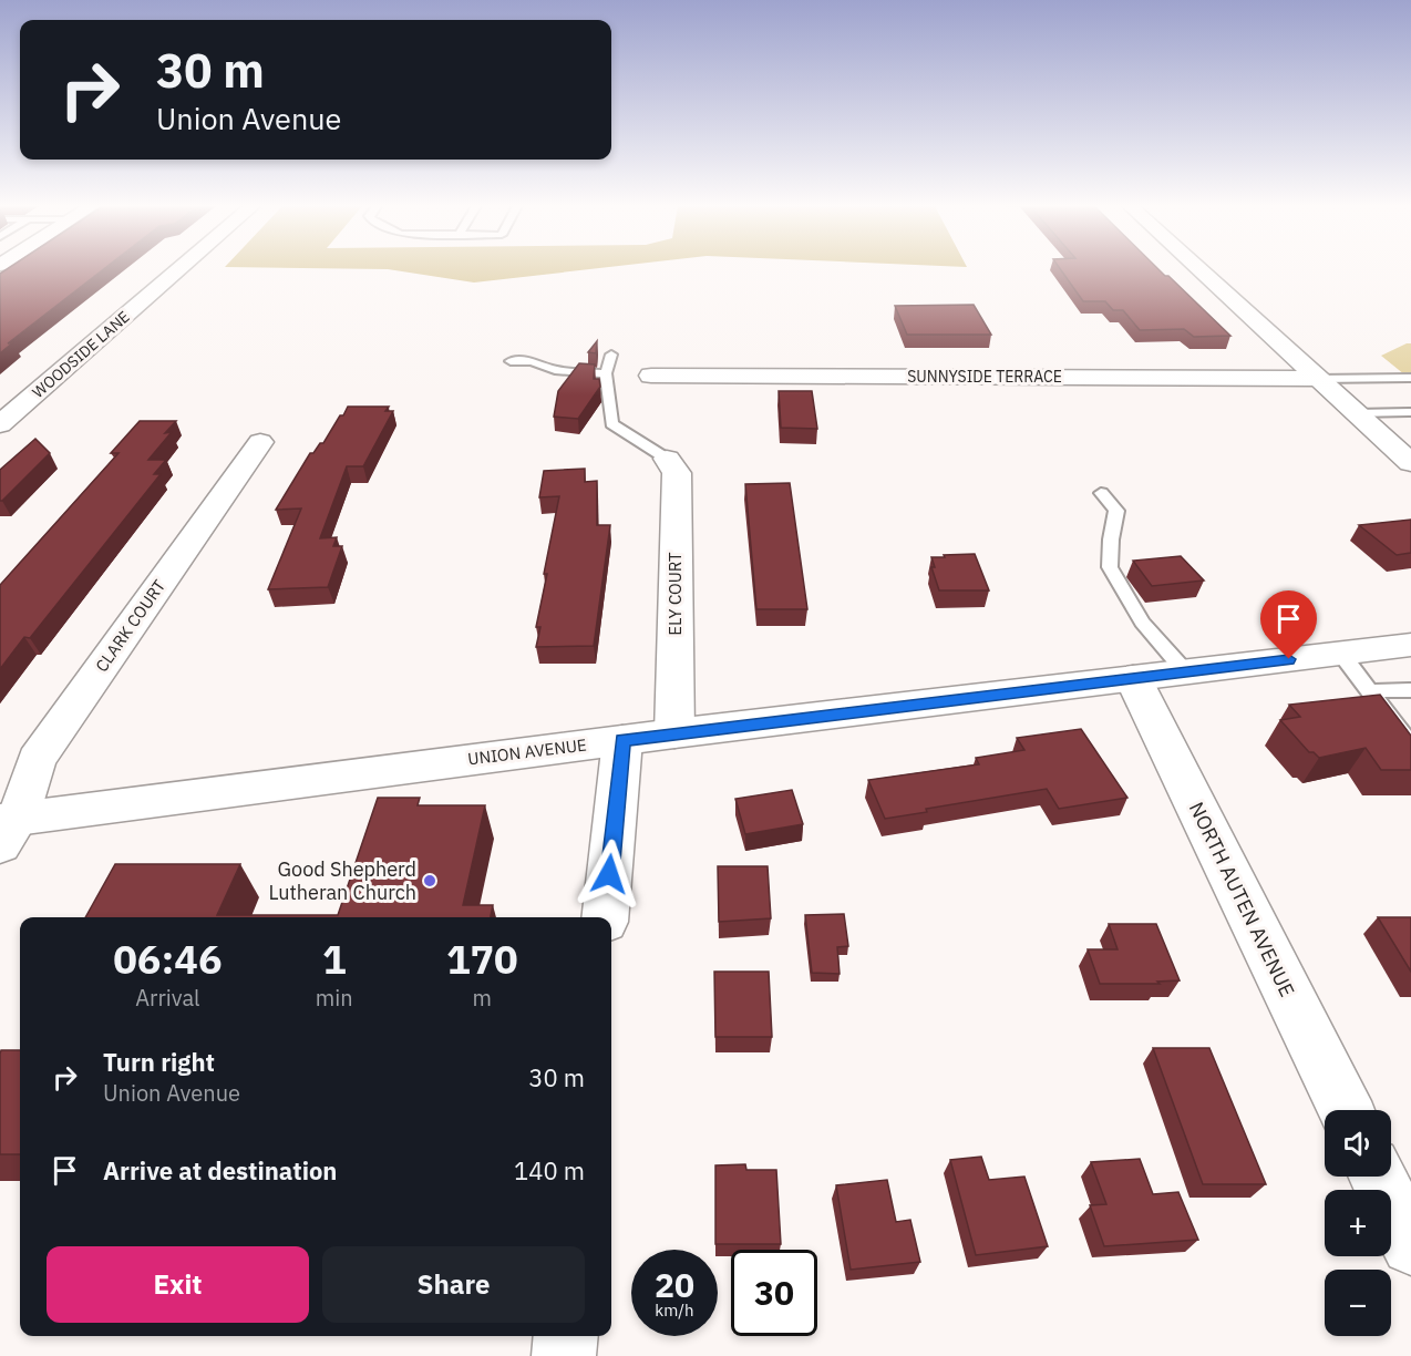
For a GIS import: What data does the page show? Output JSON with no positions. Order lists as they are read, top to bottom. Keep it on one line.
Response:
{"streets":{"street":["WOODSIDE LANE","SUNNYSIDE TERRACE","ELY COURT","CLARK COURT","UNION AVENUE","NORTH AUTEN AVENUE"]},"crossings":[["ELY COURT","UNION AVENUE"],["CLARK COURT","UNION AVENUE"],["UNION AVENUE","NORTH AUTEN AVENUE"]],"places":["Good Shepherd Lutheran Church"],"page":{"turn":["30 m","Union Avenue"],"eta":["06:46","Arrival","1","min","170","m"],"list":[{"name":"Turn right","note":"Union Avenue","value":"30 m"},{"name":"Arrive at destination","value":"140 m"}],"map_buttons":["+","−"],"buttons":["Exit","Share"],"speed":"20 km/h","limit":"30"}}
